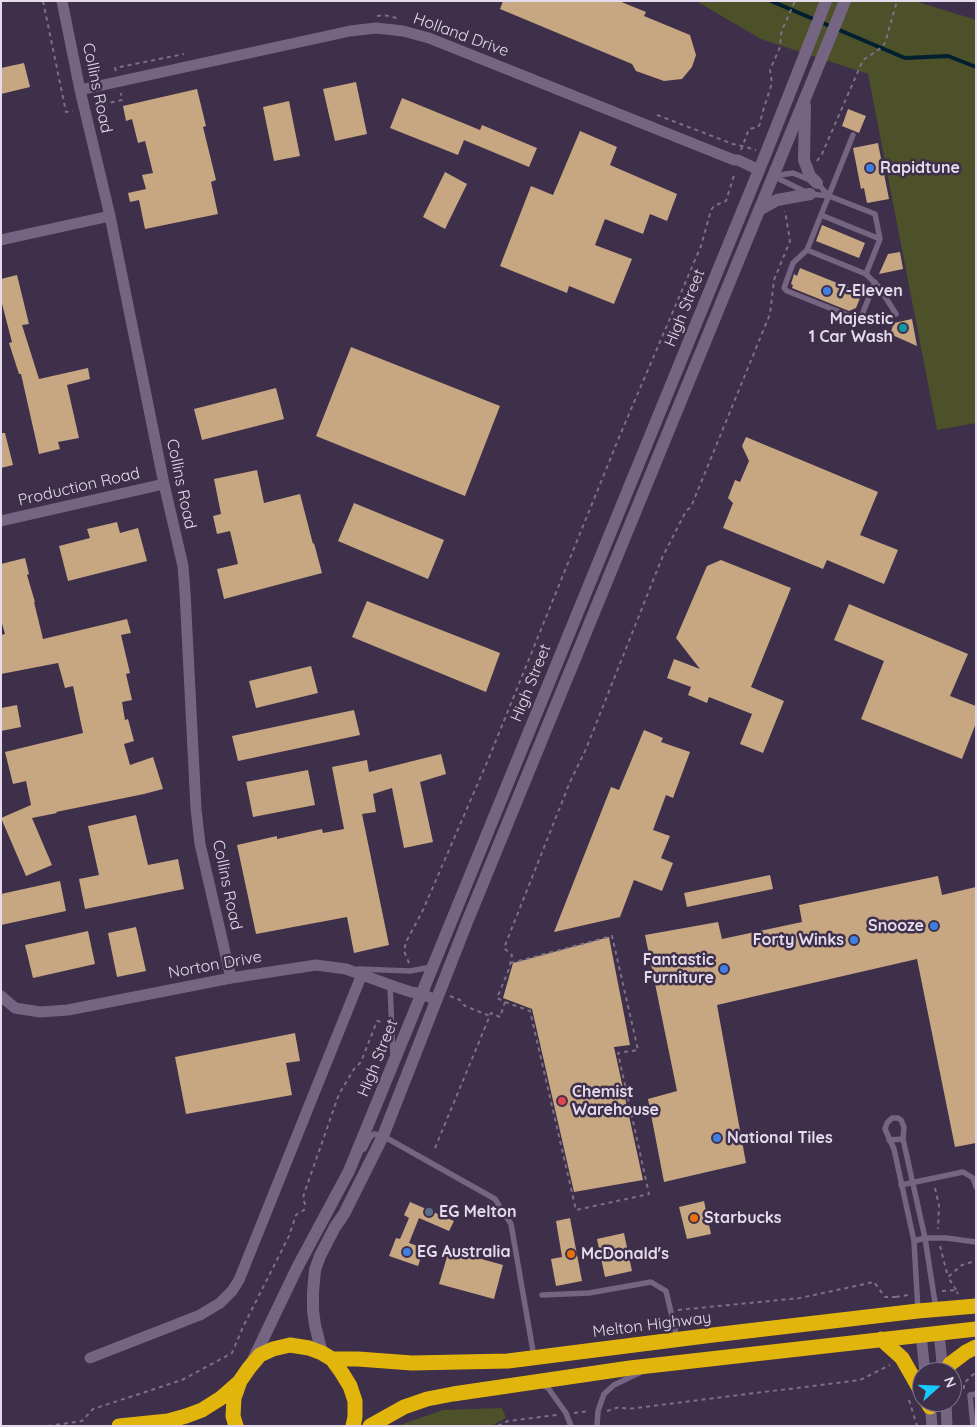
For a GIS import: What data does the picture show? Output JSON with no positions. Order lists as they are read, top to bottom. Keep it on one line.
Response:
{"streets":{"highway":["Melton Highway"],"main road":["High Street"],"street":["Holland Drive","Collins Road","Production Road","Norton Drive"]},"crossings":[["Holland Drive","Collins Road"],["Holland Drive","High Street"],["Collins Road","Production Road"],["Collins Road","Norton Drive"],["High Street","Norton Drive"],["High Street","Melton Highway"]],"places":["Rapidtune","7-Eleven","Majestic 1 Car Wash","Snooze","Forty Winks","Fantastic Furniture","Chemist Warehouse","National Tiles","EG Melton","Starbucks","EG Australia","McDonald's"],"north":"right"}
